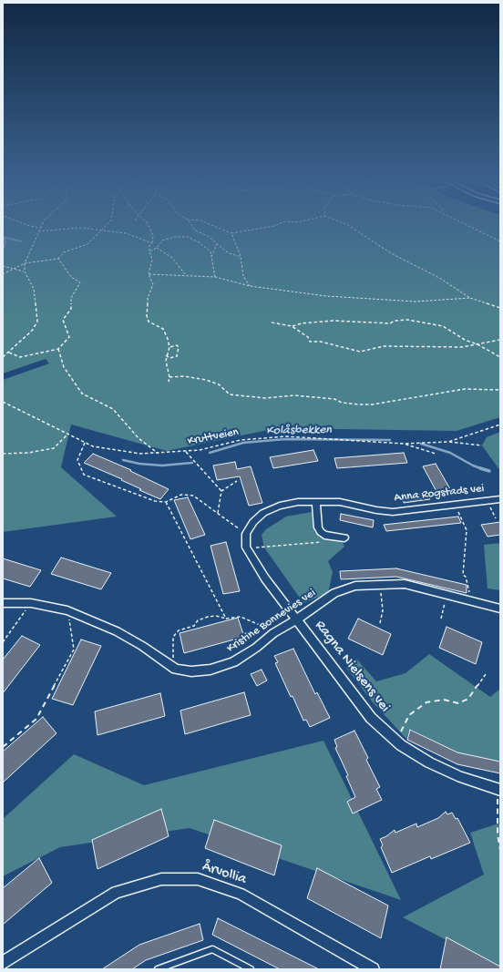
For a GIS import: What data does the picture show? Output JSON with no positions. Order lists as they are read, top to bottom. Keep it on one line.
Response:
{"streets":{"street":["Anna Rogstads vei","Kristine Bonnevies vei","Ragna Nielsens vei","Årvollia"],"path":["Kruttveien"]},"crossings":[["Kristine Bonnevies vei","Ragna Nielsens vei"]],"water":["Kolåsbekken"]}
